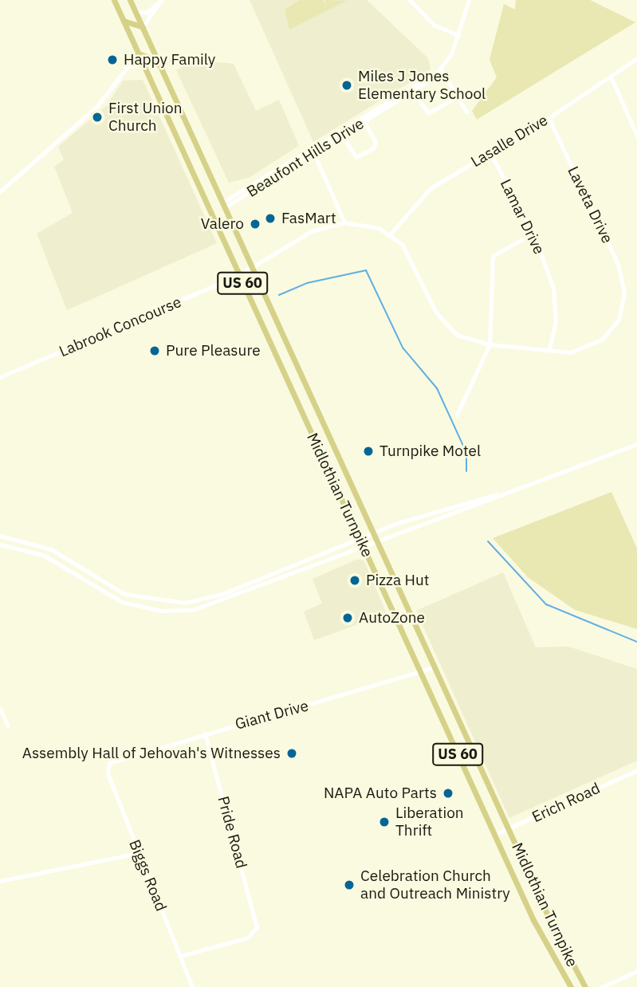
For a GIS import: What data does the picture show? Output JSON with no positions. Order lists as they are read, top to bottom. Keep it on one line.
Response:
{"streets":{"main road":["US 60","Midlothian Turnpike"],"street":["Lasalle Drive","Beaufont Hills Drive","Laveta Drive","Lamar Drive","Labrook Concourse","Giant Drive","Erich Road","Pride Road","Biggs Road"]},"crossings":[["Lasalle Drive","Laveta Drive"],["Lasalle Drive","Lamar Drive"],["Beaufont Hills Drive","Midlothian Turnpike"],["Laveta Drive","Lamar Drive"],["Labrook Concourse","Midlothian Turnpike"],["Midlothian Turnpike","Giant Drive"],["Midlothian Turnpike","Erich Road"],["Giant Drive","Pride Road"],["Giant Drive","Biggs Road"],["Pride Road","Biggs Road"]],"places":["Happy Family","Miles J Jones Elementary School","First Union Church","FasMart","Valero","Pure Pleasure","Turnpike Motel","Pizza Hut","AutoZone","Assembly Hall of Jehovah's Witnesses","NAPA Auto Parts","Liberation Thrift","Celebration Church and Outreach Ministry"]}
